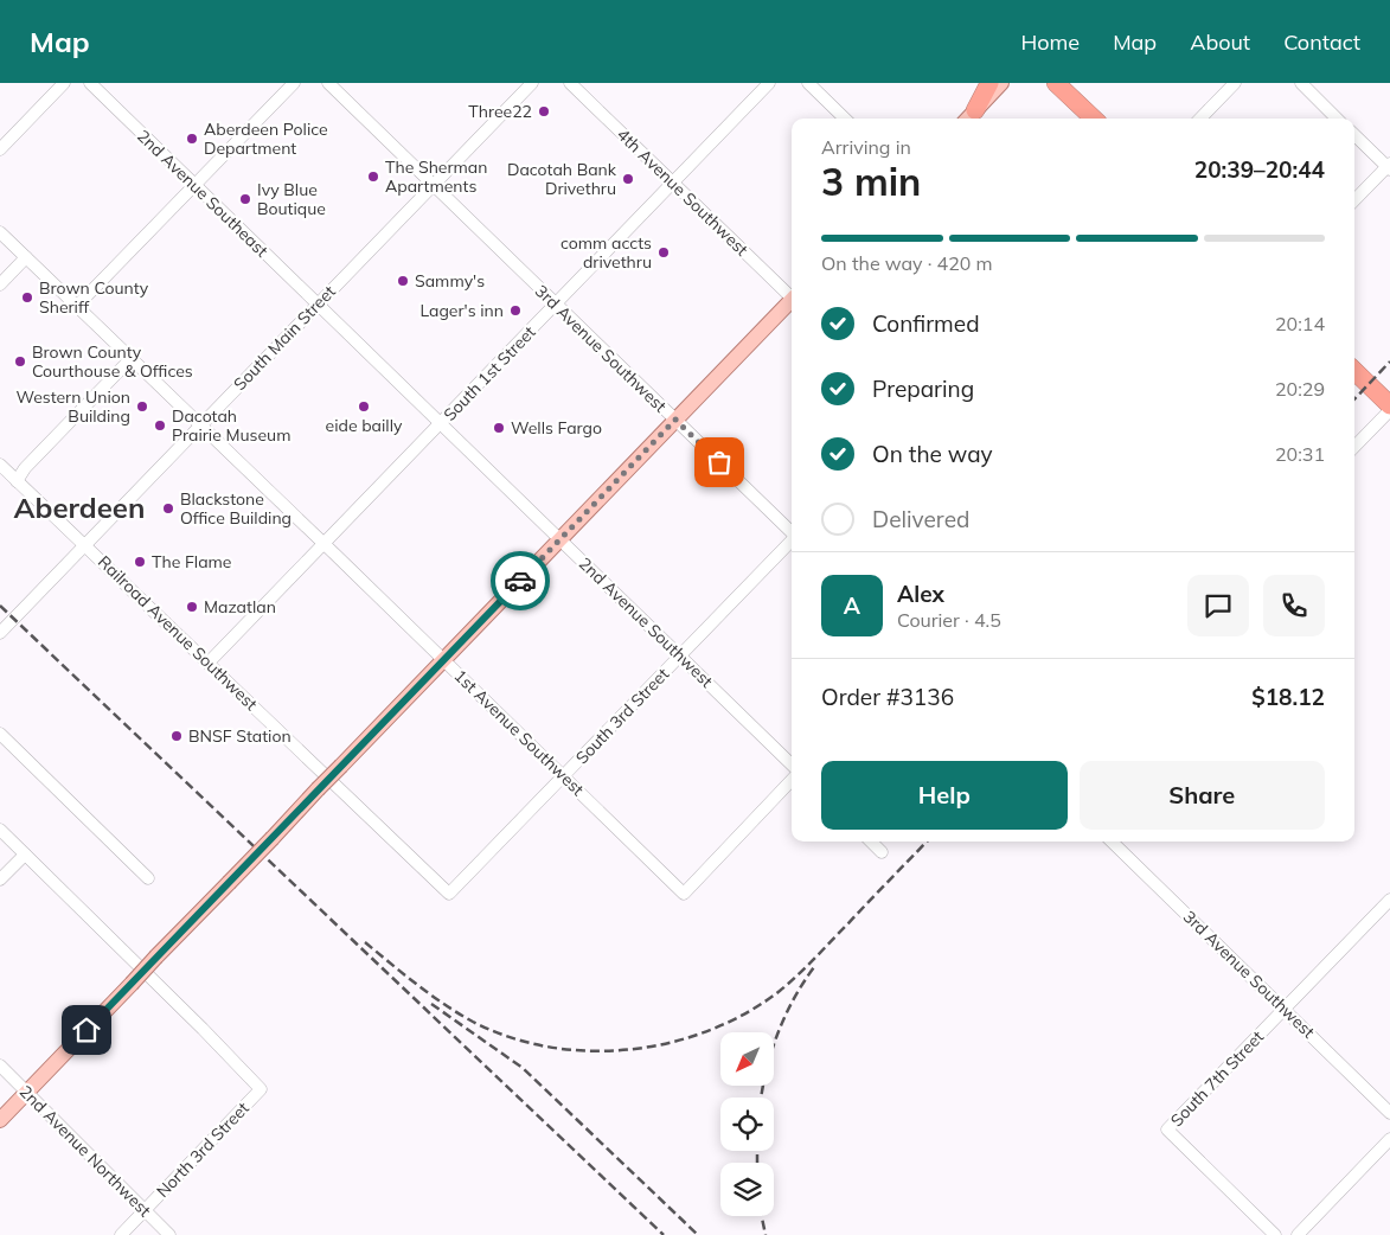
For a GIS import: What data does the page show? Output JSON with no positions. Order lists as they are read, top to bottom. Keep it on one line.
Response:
{"streets":{"street":["4th Avenue Southwest","2nd Avenue Southeast","South Main Street","3rd Avenue Southwest","South 1st Street","2nd Avenue Southwest","Railroad Avenue Southwest","South 3rd Street","1st Avenue Southwest","South 7th Street","North 3rd Street","2nd Avenue Northwest"]},"crossings":[["4th Avenue Southwest","South 1st Street"],["2nd Avenue Southeast","South Main Street"],["2nd Avenue Southeast","2nd Avenue Southwest"],["South Main Street","3rd Avenue Southwest"],["South Main Street","2nd Avenue Southwest"],["South Main Street","Railroad Avenue Southwest"],["South Main Street","1st Avenue Southwest"],["3rd Avenue Southwest","South 1st Street"],["3rd Avenue Southwest","South 7th Street"],["South 1st Street","2nd Avenue Southwest"],["South 1st Street","Railroad Avenue Southwest"],["South 1st Street","1st Avenue Southwest"],["2nd Avenue Southwest","South 3rd Street"],["Railroad Avenue Southwest","South 3rd Street"],["South 3rd Street","1st Avenue Southwest"],["North 3rd Street","2nd Avenue Northwest"]],"districts":["Aberdeen"],"places":["Three22","Aberdeen Police Department","The Sherman Apartments","Dacotah Bank Drivethru","Ivy Blue Boutique","comm accts drivethru","Sammy's","Brown County Sheriff","Lager's inn","Brown County Courthouse & Offices","Western Union Building","eide bailly","Dacotah Prairie Museum","Wells Fargo","Blackstone Office Building","The Flame","Mazatlan","BNSF Station"],"north":"bottom left","page":{"header":"Map","nav":["Home","Map","About","Contact"],"heading":["3 min","Arriving in","20:39–20:44"],"panel":["Alex","Courier · 4.5","Order #3136","$18.12"],"bar":"On the way · 420 m","list":[["Confirmed","20:14"],["Preparing","20:29"],["On the way","20:31"],"Delivered"],"round":"A","buttons":["Help","Share"]}}
